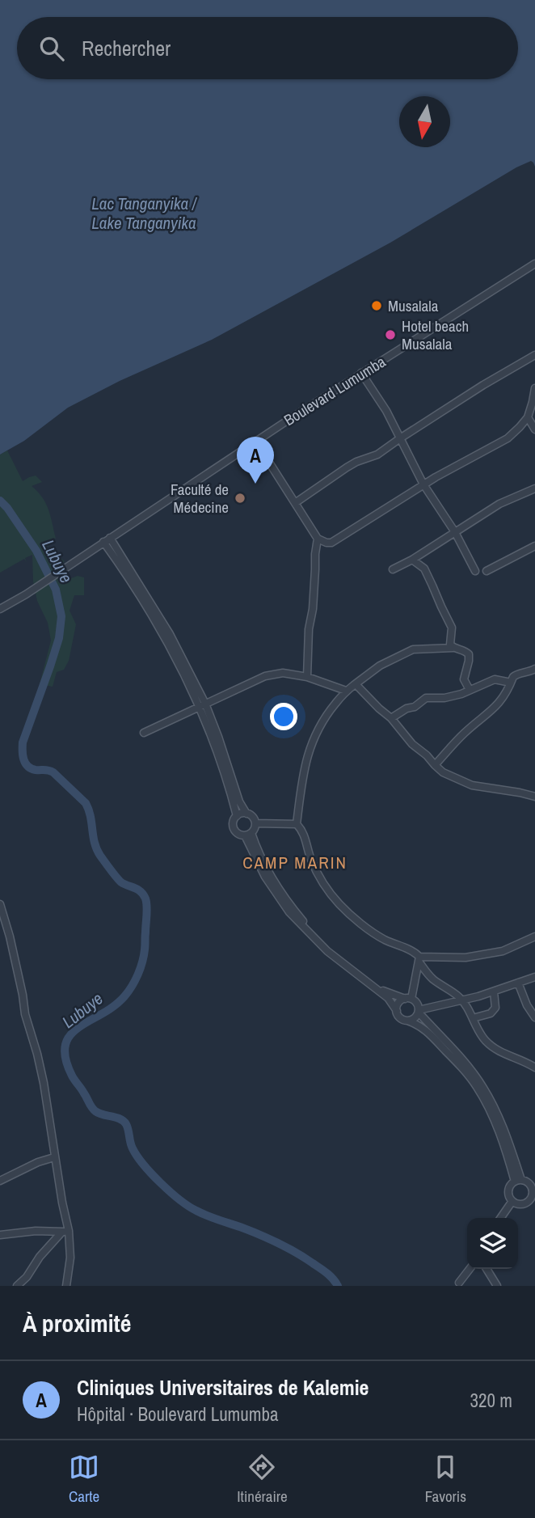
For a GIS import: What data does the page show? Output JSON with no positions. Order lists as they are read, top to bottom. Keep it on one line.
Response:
{"streets":{"street":["Boulevard Lumumba"]},"districts":["CAMP MARIN"],"water":["Lac Tanganyika / Lake Tanganyika","Lubuye"],"places":["Musalala","Hotel beach Musalala","Faculté de Médecine"],"north":"bottom","page":{"search":"Rechercher","pins":"A","heading":"À proximité","list":[{"mark":"A","name":"Cliniques Universitaires de Kalemie","note":"Hôpital · Boulevard Lumumba","value":"320 m"}],"nav":["Carte","Itinéraire","Favoris"]}}
